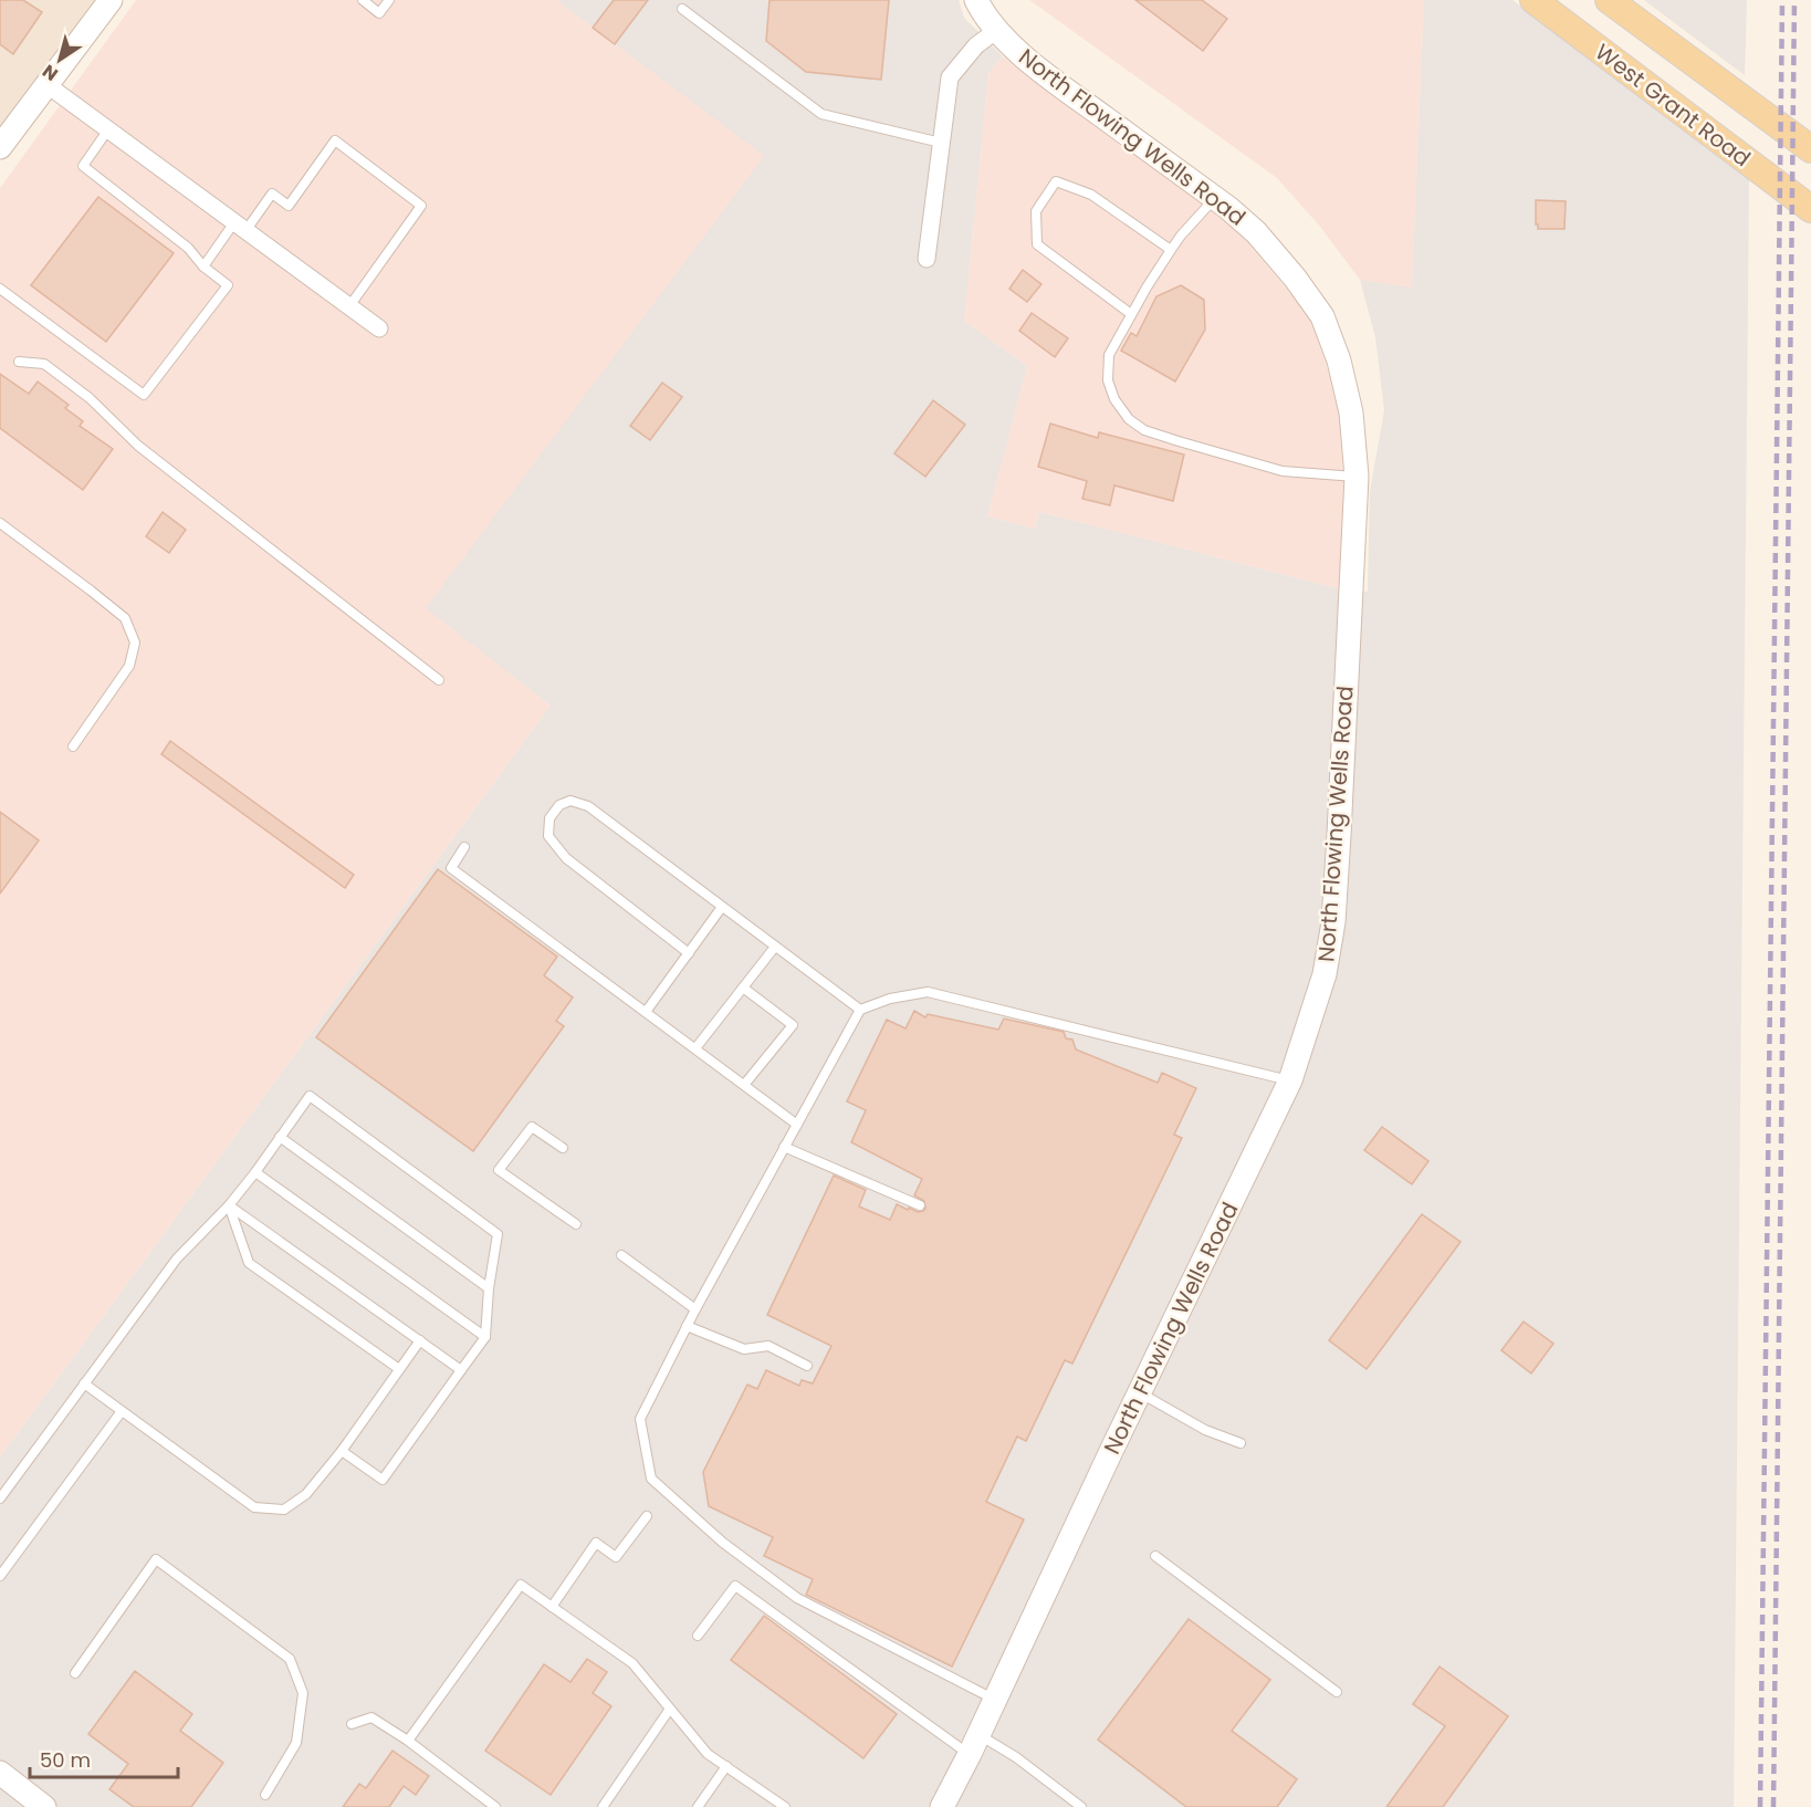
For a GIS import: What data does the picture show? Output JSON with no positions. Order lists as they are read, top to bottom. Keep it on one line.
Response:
{"streets":{"main road":["West Grant Road"],"street":["North Flowing Wells Road"]},"scale_bar":"50 m","north":"bottom left"}
